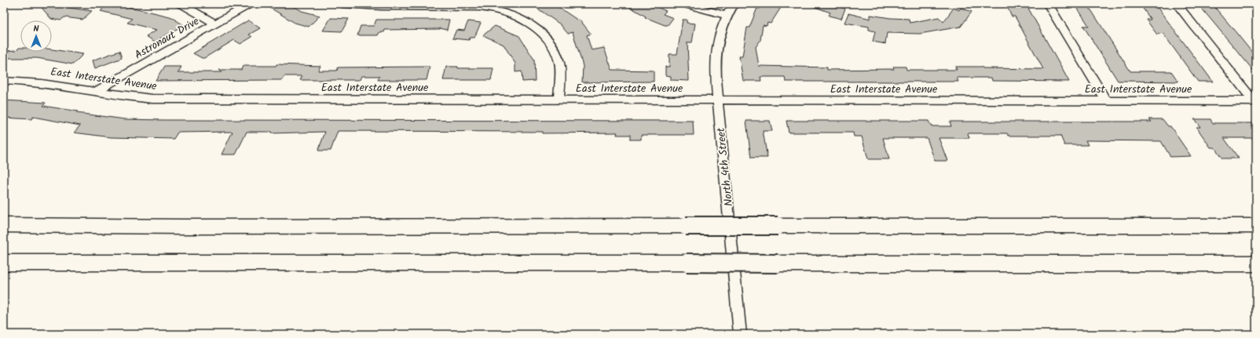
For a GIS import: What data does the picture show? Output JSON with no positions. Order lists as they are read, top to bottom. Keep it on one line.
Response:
{"streets":{"street":["Astronaut Drive","East Interstate Avenue","North 4th Street"]},"crossings":[["Astronaut Drive","East Interstate Avenue"],["East Interstate Avenue","North 4th Street"]],"north":"top"}
